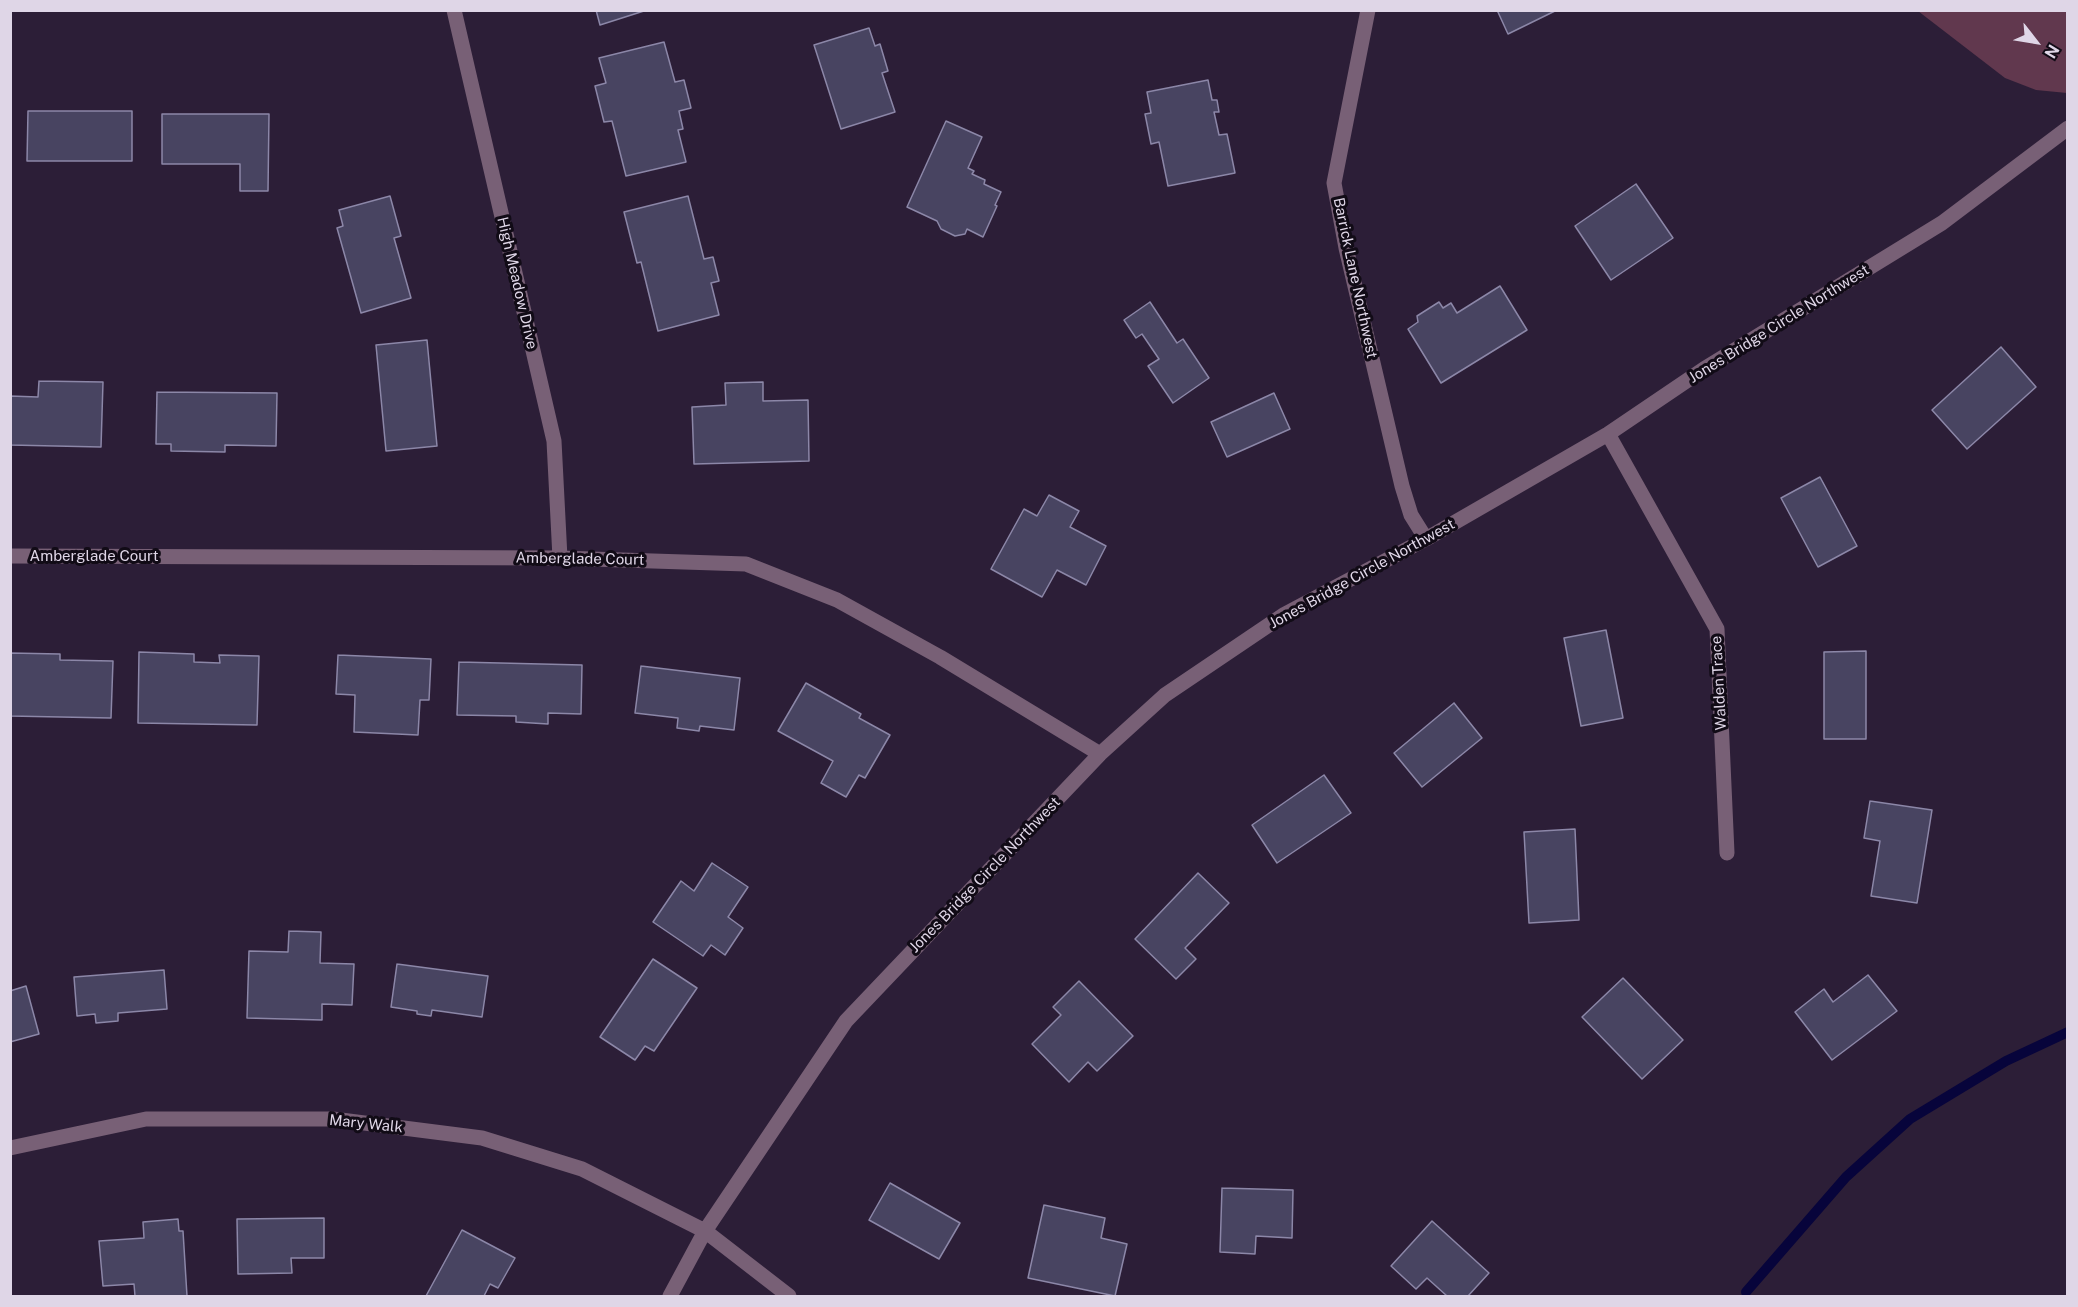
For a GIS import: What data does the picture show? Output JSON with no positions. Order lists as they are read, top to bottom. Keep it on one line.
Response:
{"streets":{"street":["Barrick Lane Northwest","High Meadow Drive","Jones Bridge Circle Northwest","Amberglade Court","Walden Trace","Mary Walk"]},"crossings":[["Barrick Lane Northwest","Jones Bridge Circle Northwest"],["High Meadow Drive","Amberglade Court"],["Jones Bridge Circle Northwest","Amberglade Court"],["Jones Bridge Circle Northwest","Walden Trace"],["Jones Bridge Circle Northwest","Mary Walk"]],"north":"bottom right"}
